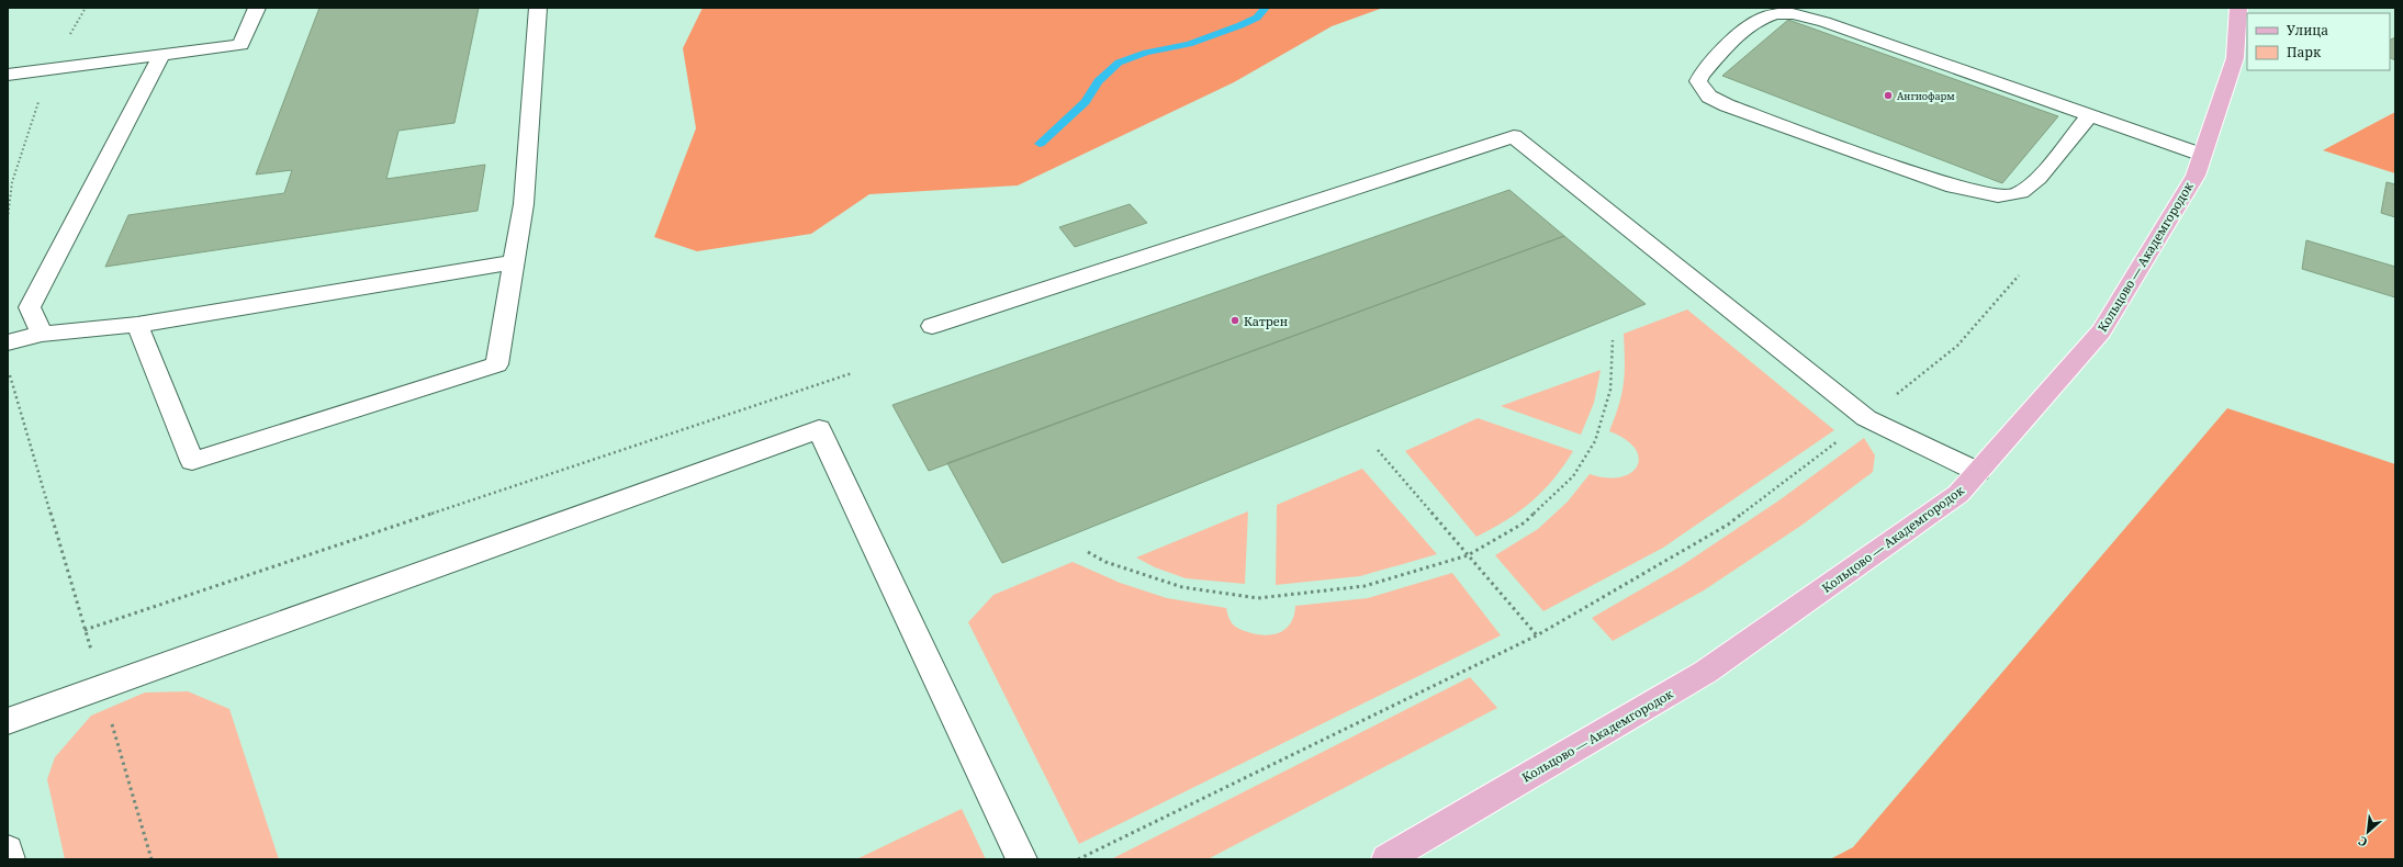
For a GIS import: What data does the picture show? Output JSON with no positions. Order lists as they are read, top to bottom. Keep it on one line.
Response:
{"streets":{"main road":["Кольцово — Академгородок"]},"places":["Ангиофарм","Катрен"],"legend":["Улица","Парк"],"north":"bottom left"}
